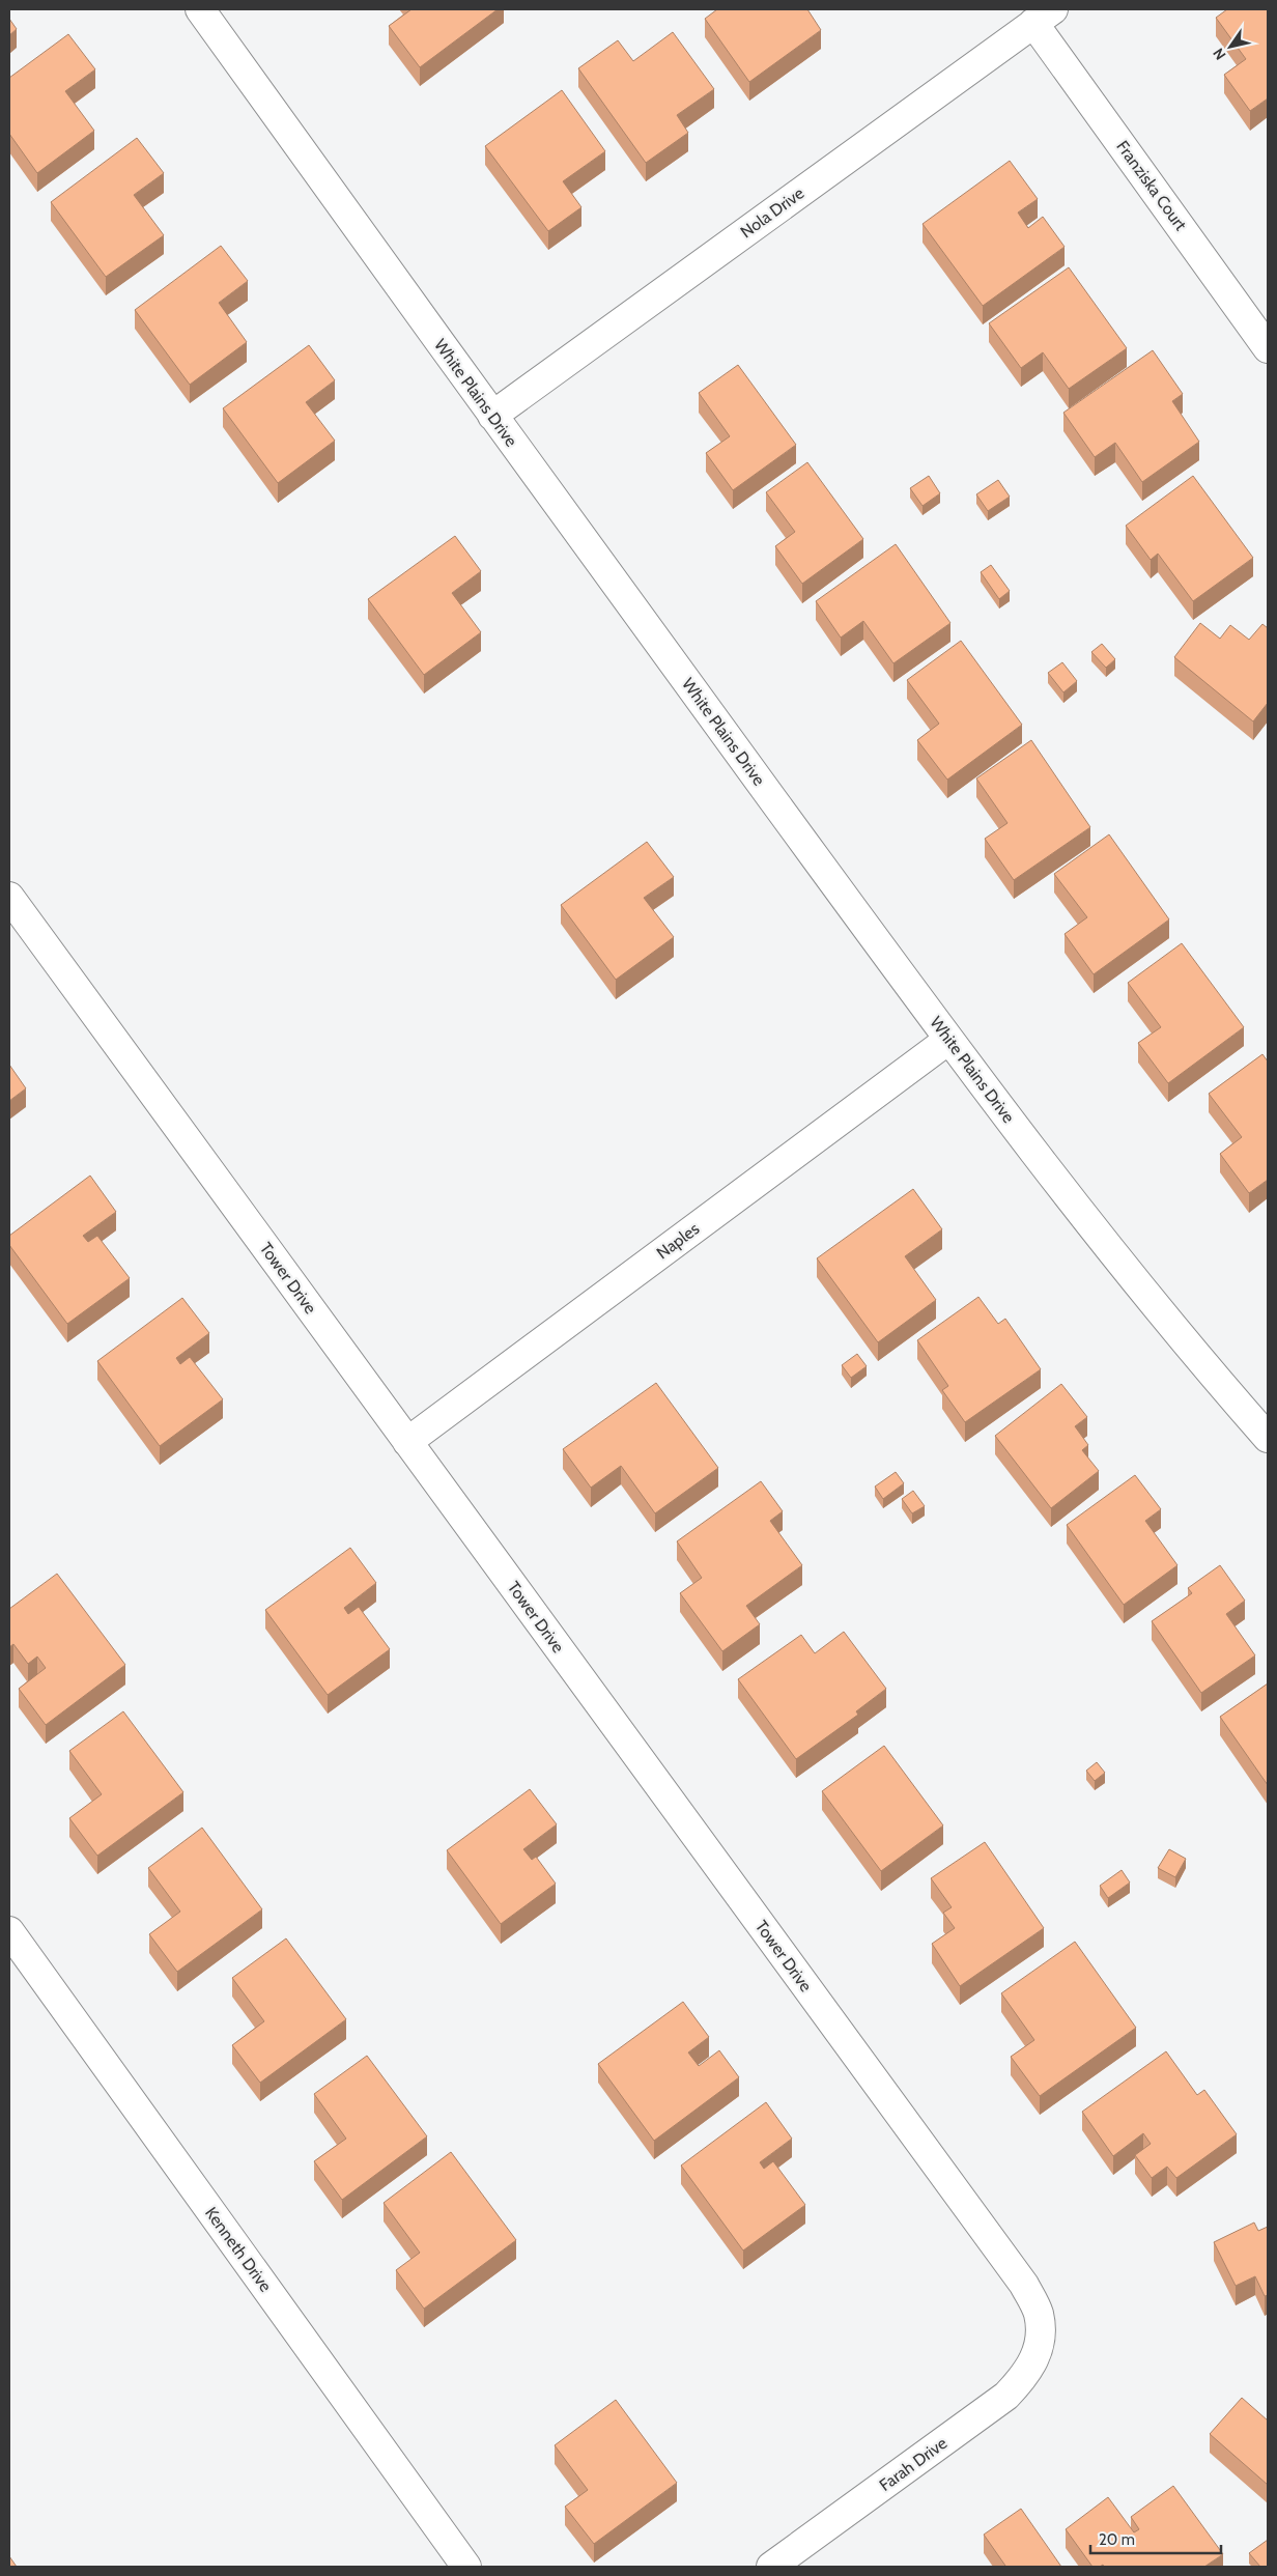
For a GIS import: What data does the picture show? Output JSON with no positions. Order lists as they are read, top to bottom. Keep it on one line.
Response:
{"streets":{"street":["Franziska Court","Nola Drive","White Plains Drive","Naples","Tower Drive","Kenneth Drive","Farah Drive"]},"crossings":[["Franziska Court","Nola Drive"],["Nola Drive","White Plains Drive"],["White Plains Drive","Naples"],["Naples","Tower Drive"],["Tower Drive","Farah Drive"]],"scale_bar":"20 m","north":"bottom left"}
